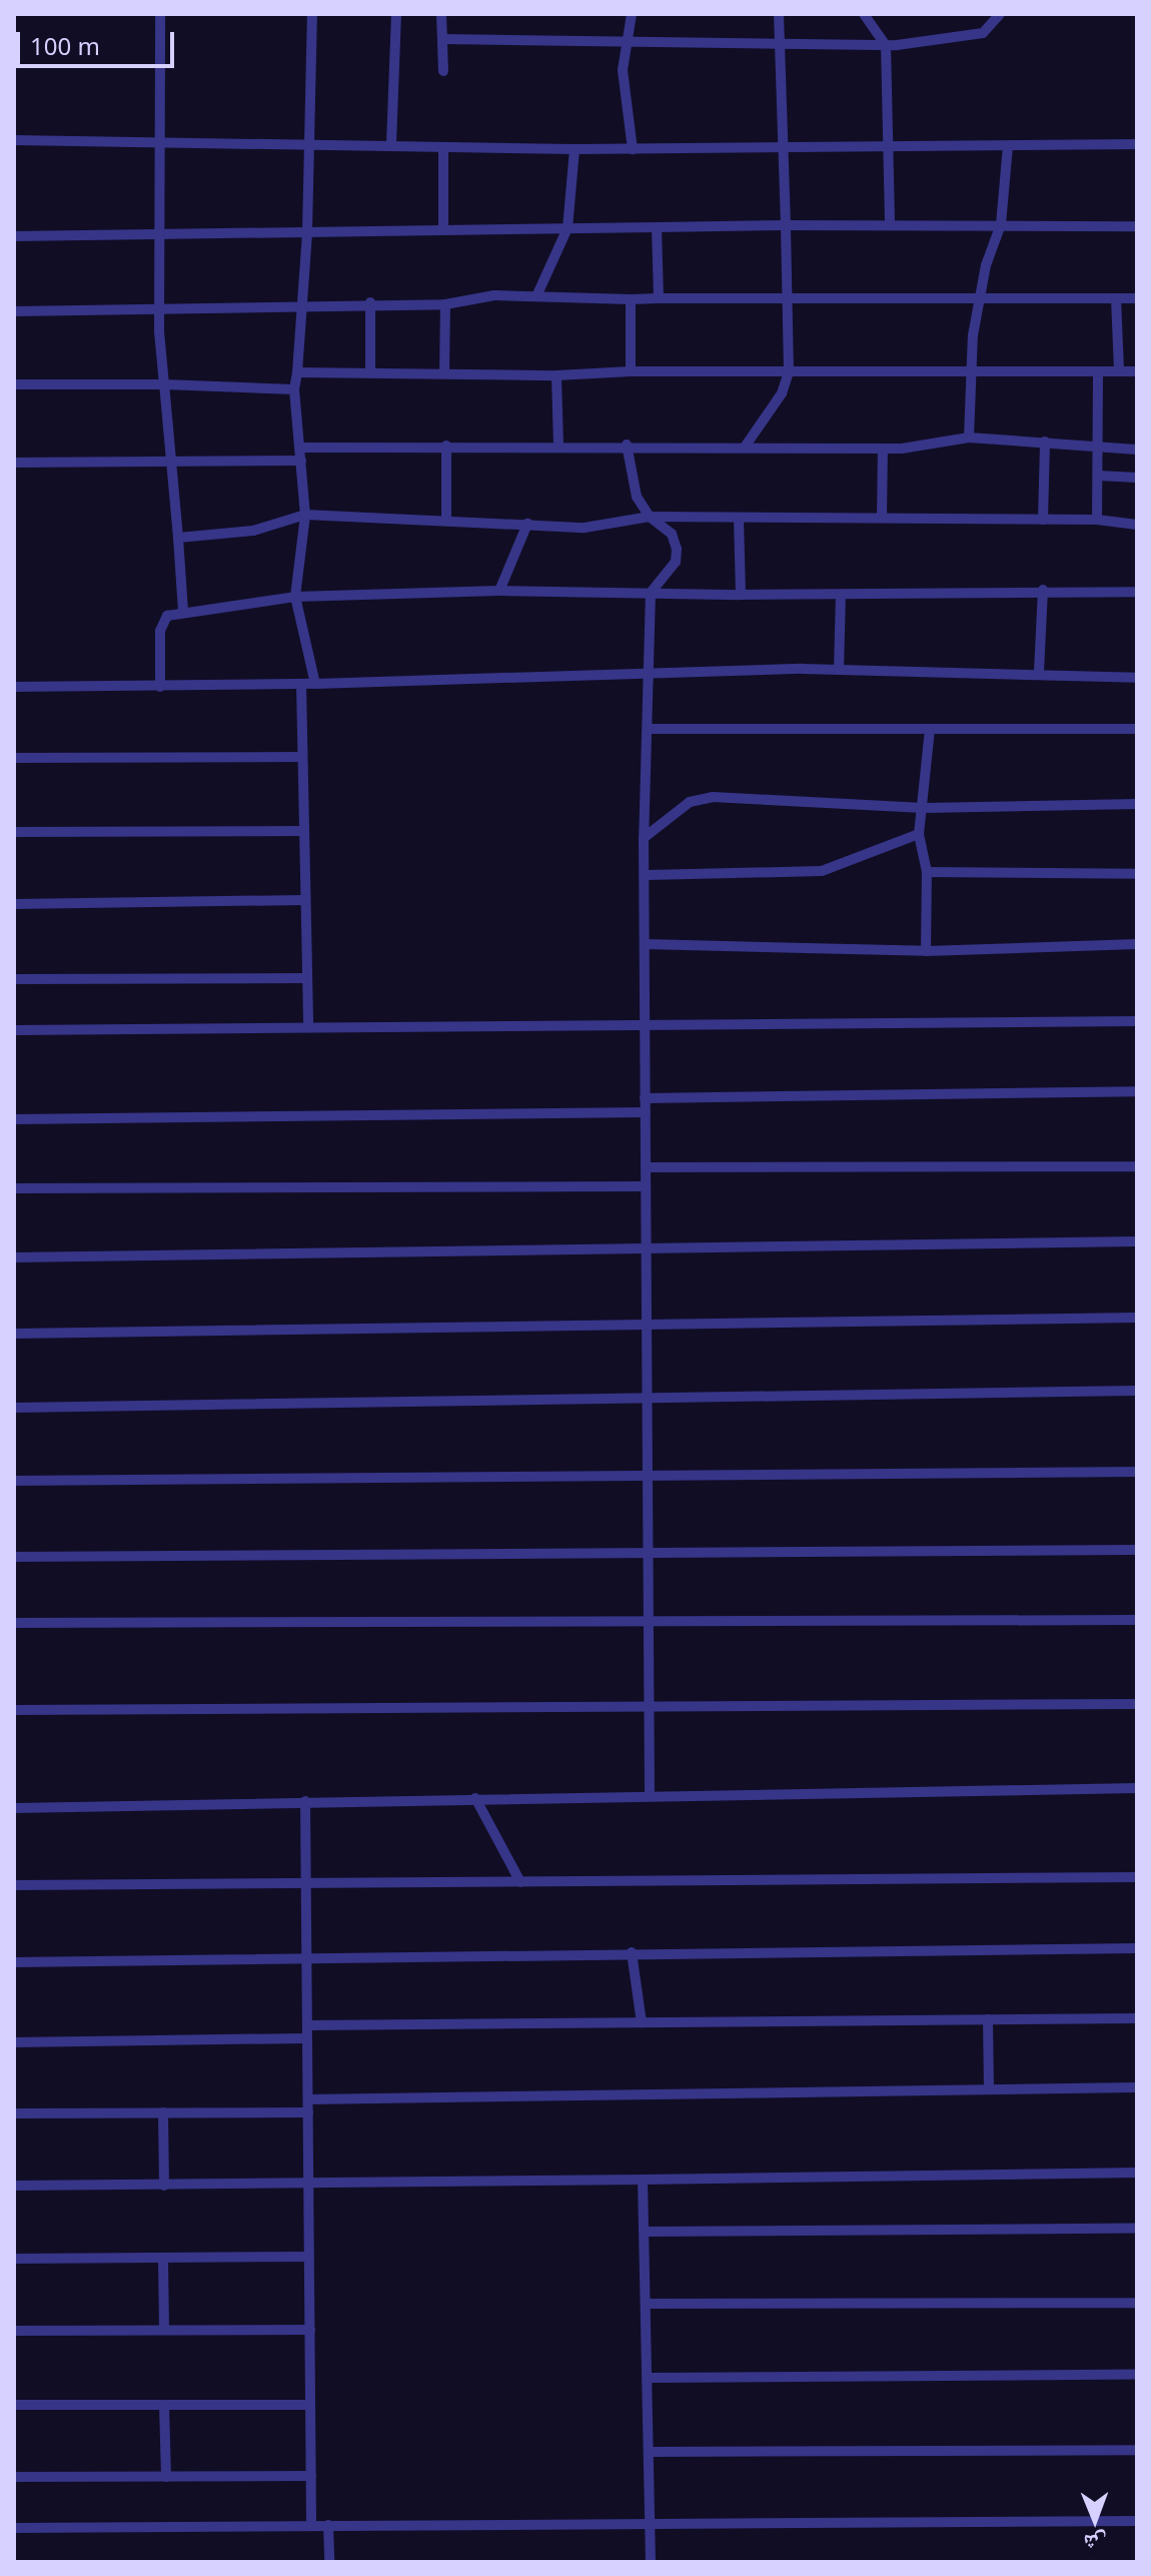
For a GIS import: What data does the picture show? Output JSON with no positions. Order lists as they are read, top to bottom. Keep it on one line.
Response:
{"scale_bar":"100 m","north":"bottom"}
